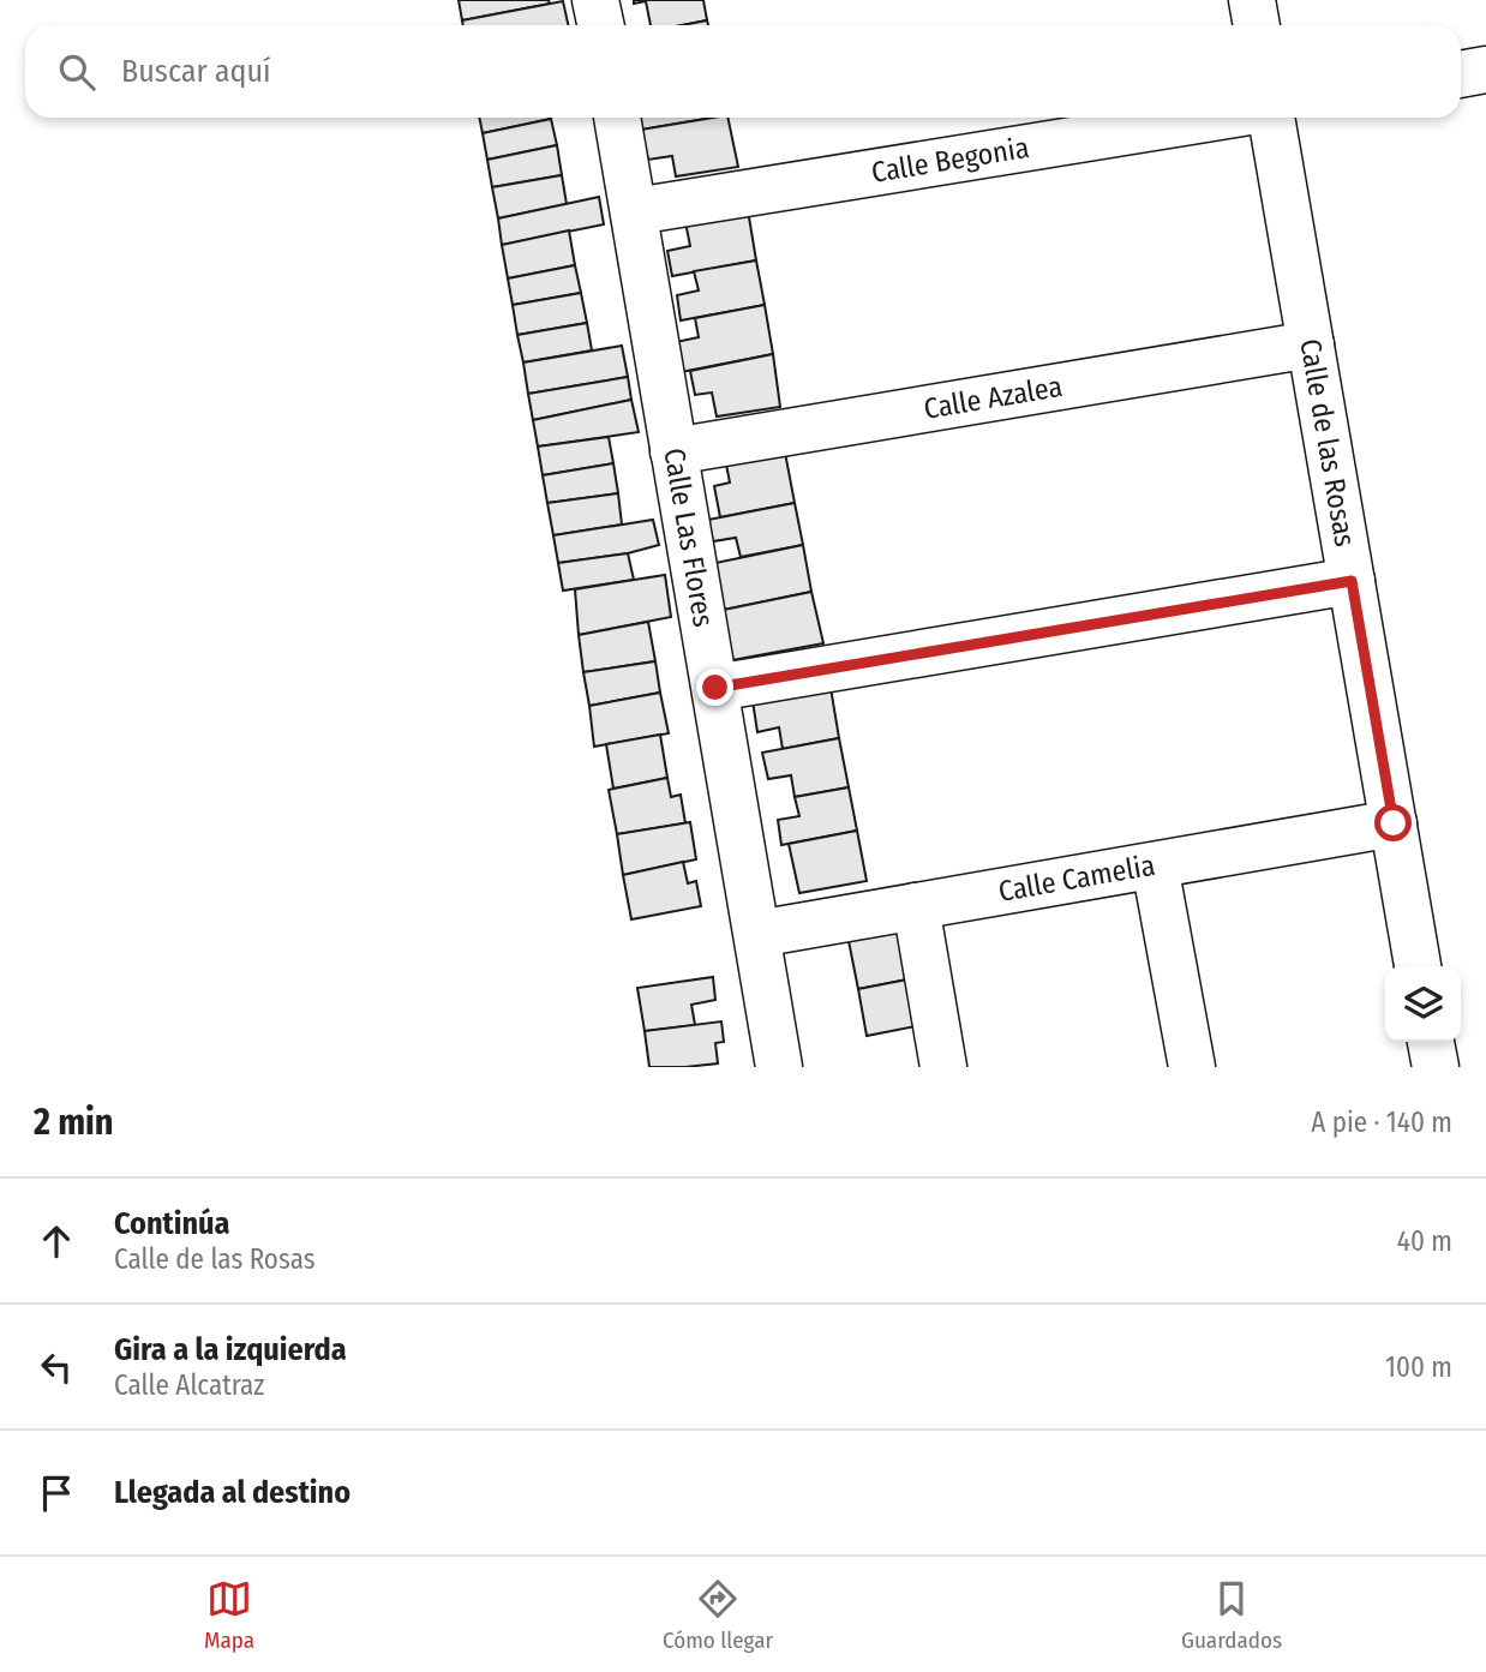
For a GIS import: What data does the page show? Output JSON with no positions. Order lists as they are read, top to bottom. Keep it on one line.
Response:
{"streets":{"street":["Calle Begonia","Calle Azalea","Calle de las Rosas","Calle Las Flores","Calle Camelia"]},"crossings":[["Calle Begonia","Calle Las Flores"],["Calle Azalea","Calle de las Rosas"],["Calle Azalea","Calle Las Flores"],["Calle de las Rosas","Calle Camelia"],["Calle Las Flores","Calle Camelia"]],"page":{"search":"Buscar aquí","heading":["2 min","A pie · 140 m"],"list":[["Continúa","Calle de las Rosas","40 m"],["Gira a la izquierda","Calle Alcatraz","100 m"],"Llegada al destino"],"nav":["Mapa","Cómo llegar","Guardados"]}}
